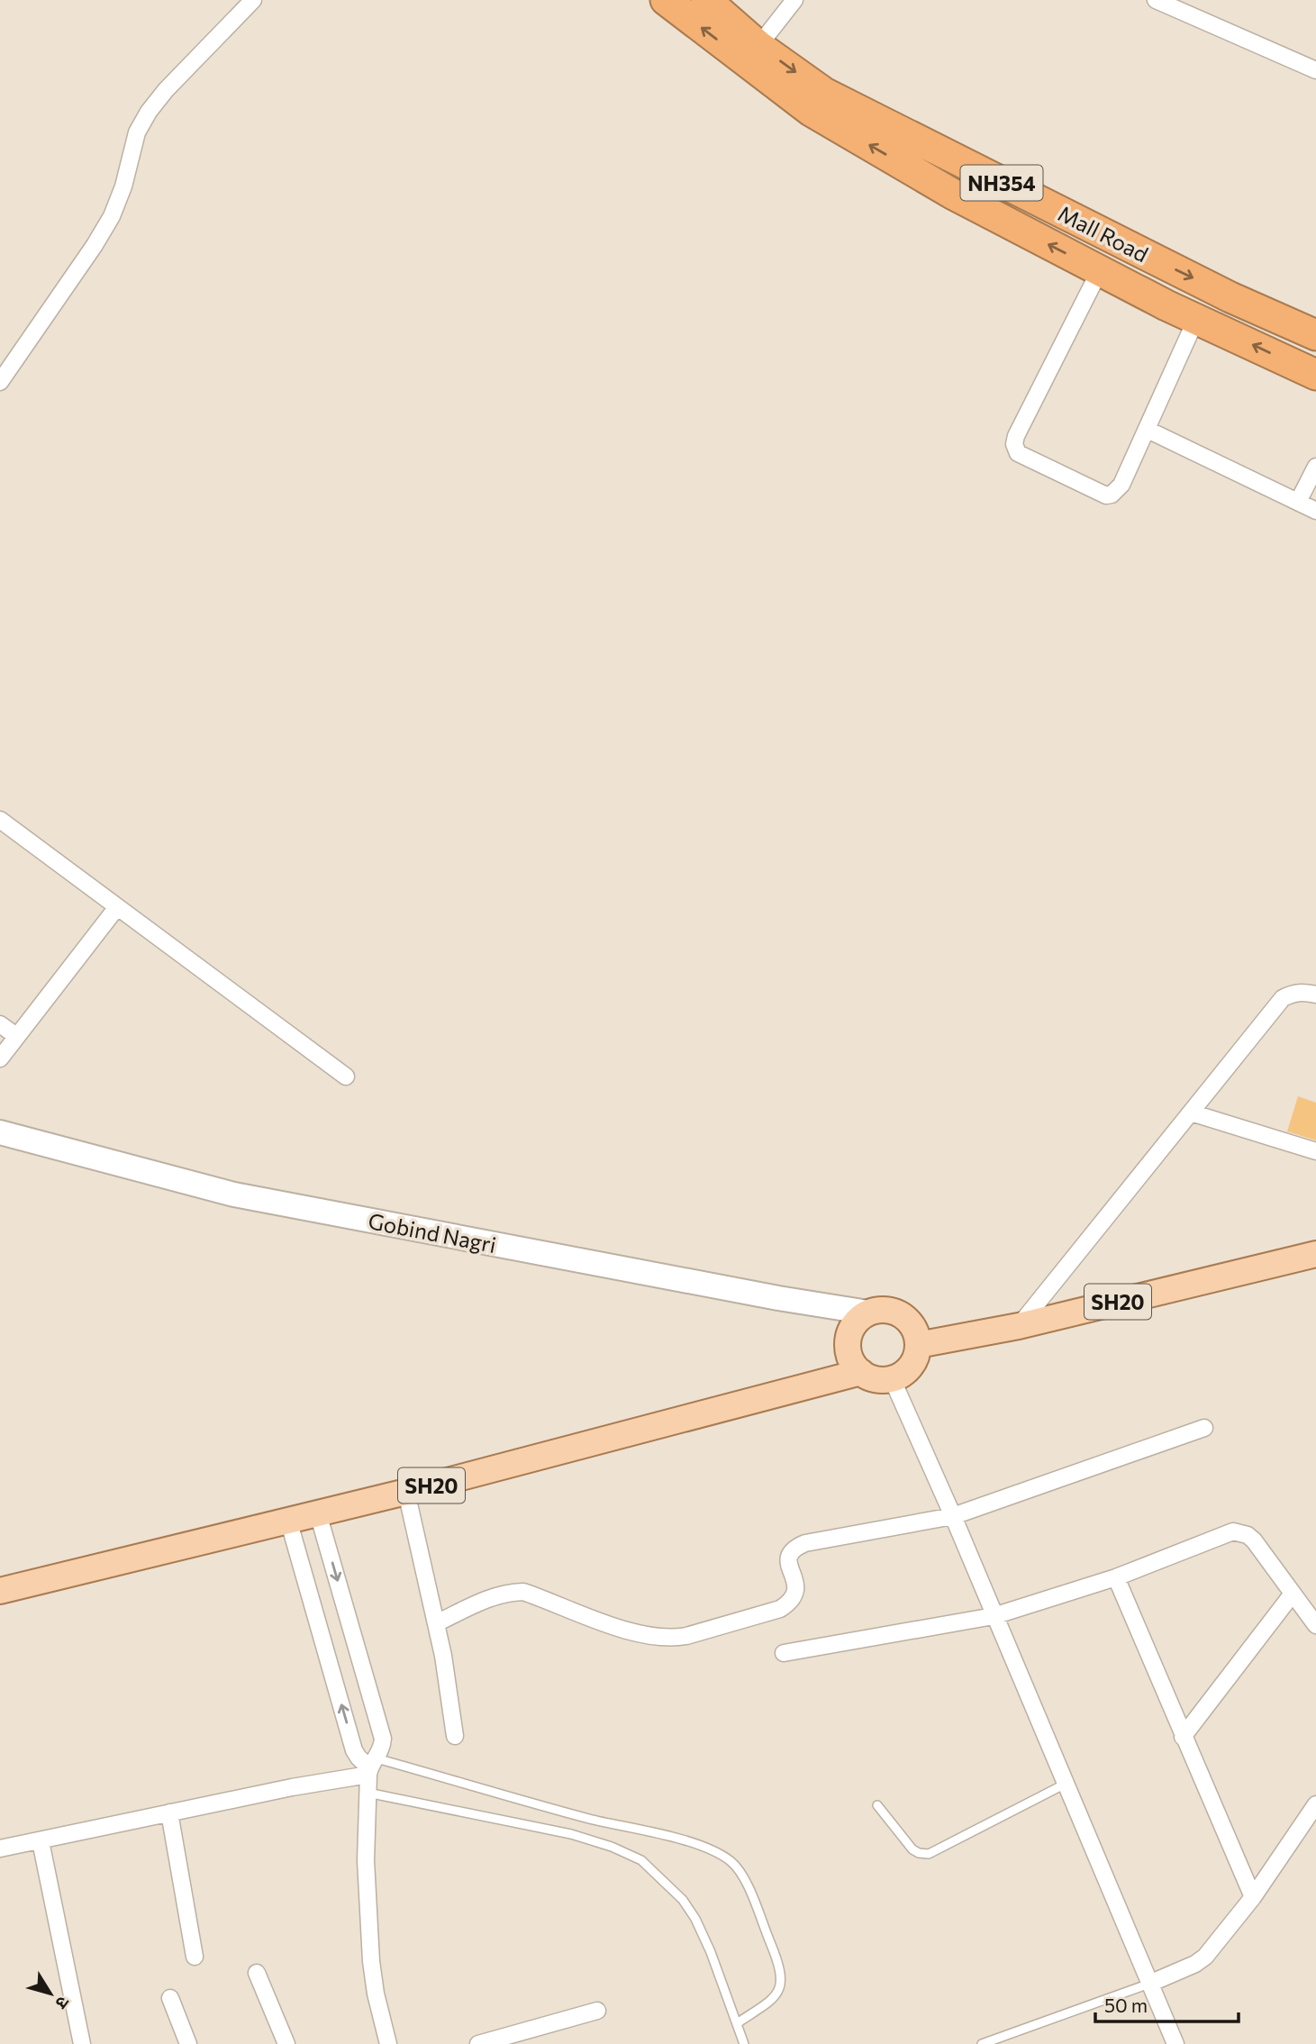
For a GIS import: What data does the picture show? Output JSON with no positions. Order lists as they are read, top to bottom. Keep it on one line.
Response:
{"streets":{"highway":["NH354","Mall Road"],"main road":["SH20"],"street":["Gobind Nagri"]},"crossings":[["Gobind Nagri","SH20"]],"scale_bar":"50 m","north":"bottom right"}
